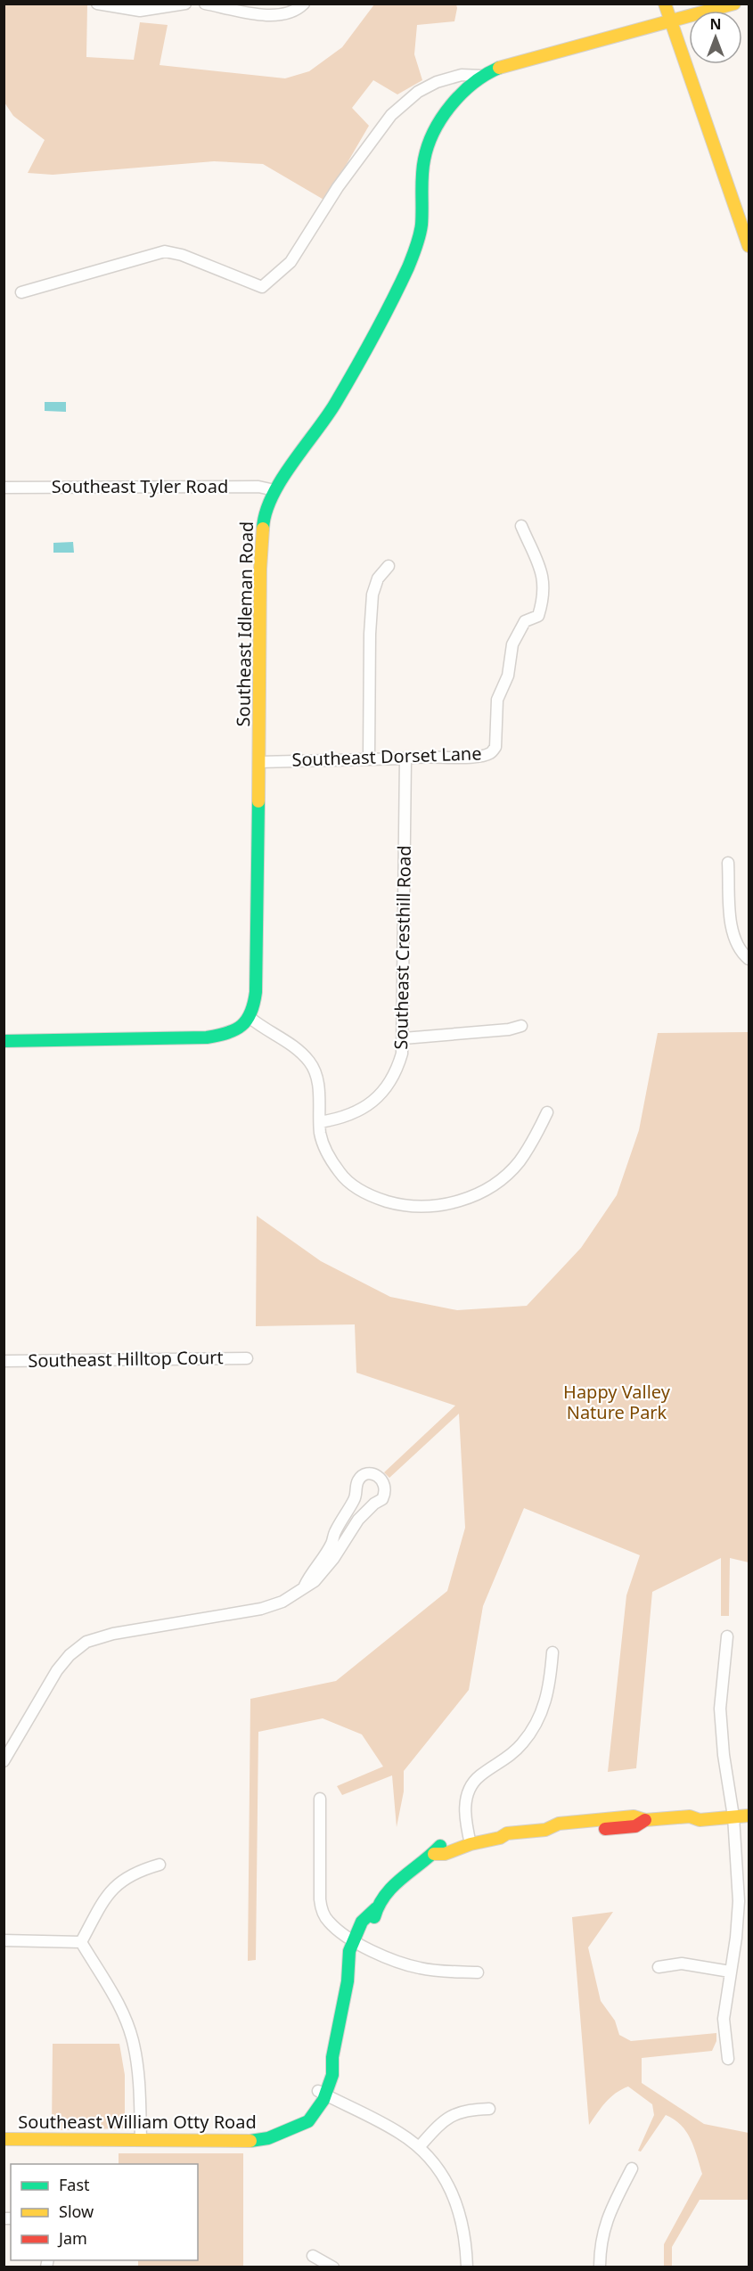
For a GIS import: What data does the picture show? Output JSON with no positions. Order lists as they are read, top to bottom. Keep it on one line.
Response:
{"streets":{"main road":["Southeast Idleman Road","Southeast William Otty Road"],"street":["Southeast Tyler Road","Southeast Dorset Lane","Southeast Cresthill Road","Southeast Hilltop Court"]},"crossings":[["Southeast Tyler Road","Southeast Idleman Road"],["Southeast Idleman Road","Southeast Dorset Lane"],["Southeast Dorset Lane","Southeast Cresthill Road"]],"parks":["Happy Valley Nature Park"],"legend":["Fast","Slow","Jam"],"north":"top"}
